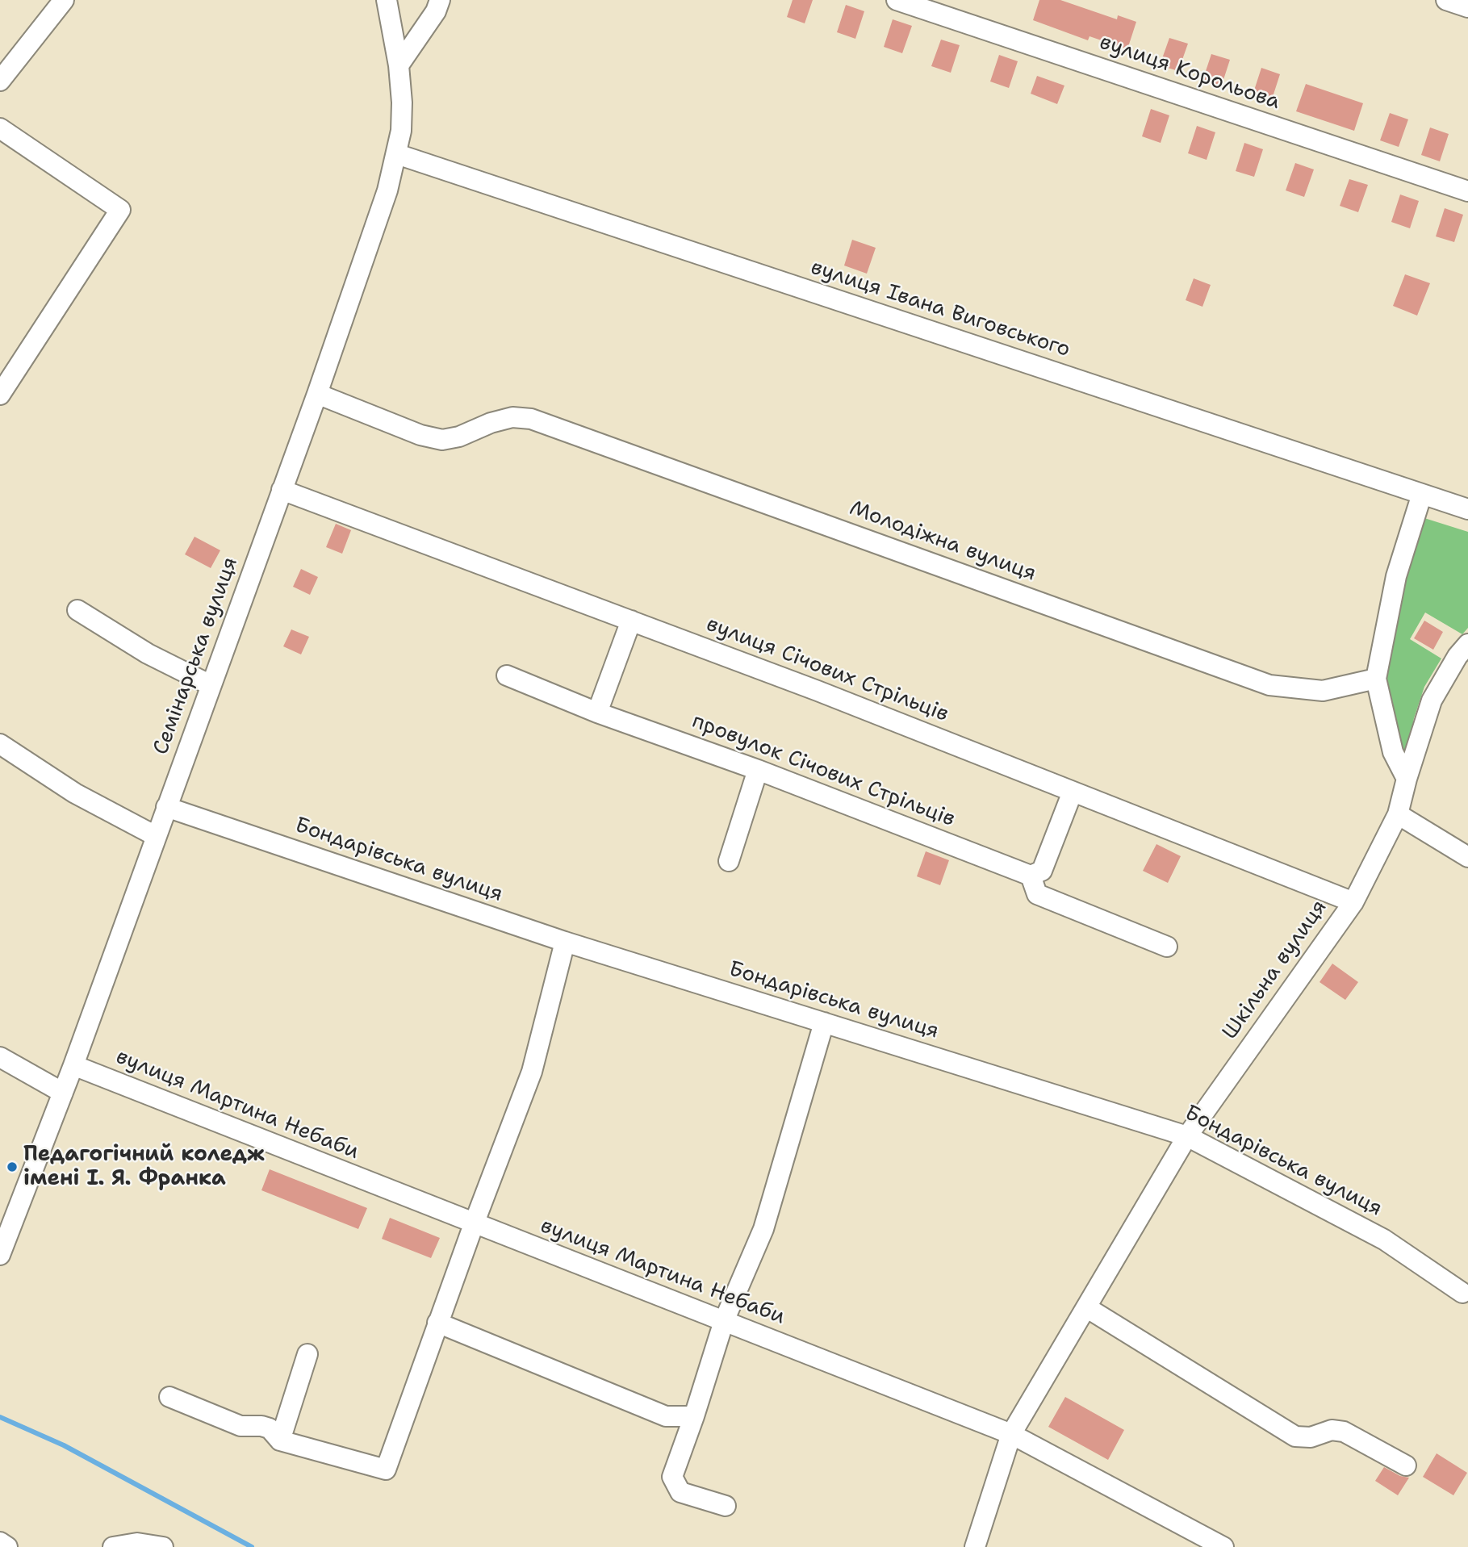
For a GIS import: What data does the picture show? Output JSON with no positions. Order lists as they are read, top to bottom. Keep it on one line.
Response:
{"streets":{"street":["вулиця Корольова","вулиця Івана Виговського","Молодіжна вулиця","Семінарська вулиця","вулиця Січових Стрільців","провулок Січових Стрільців","Бондарівська вулиця","Шкільна вулиця","вулиця Мартина Небаби"]},"crossings":[["вулиця Івана Виговського","Семінарська вулиця"],["Молодіжна вулиця","Семінарська вулиця"],["Семінарська вулиця","вулиця Січових Стрільців"],["Семінарська вулиця","Бондарівська вулиця"],["Семінарська вулиця","вулиця Мартина Небаби"],["вулиця Січових Стрільців","Шкільна вулиця"],["Бондарівська вулиця","Шкільна вулиця"],["Шкільна вулиця","вулиця Мартина Небаби"]],"places":["Педагогічний коледж імені І. Я. Франка"]}
